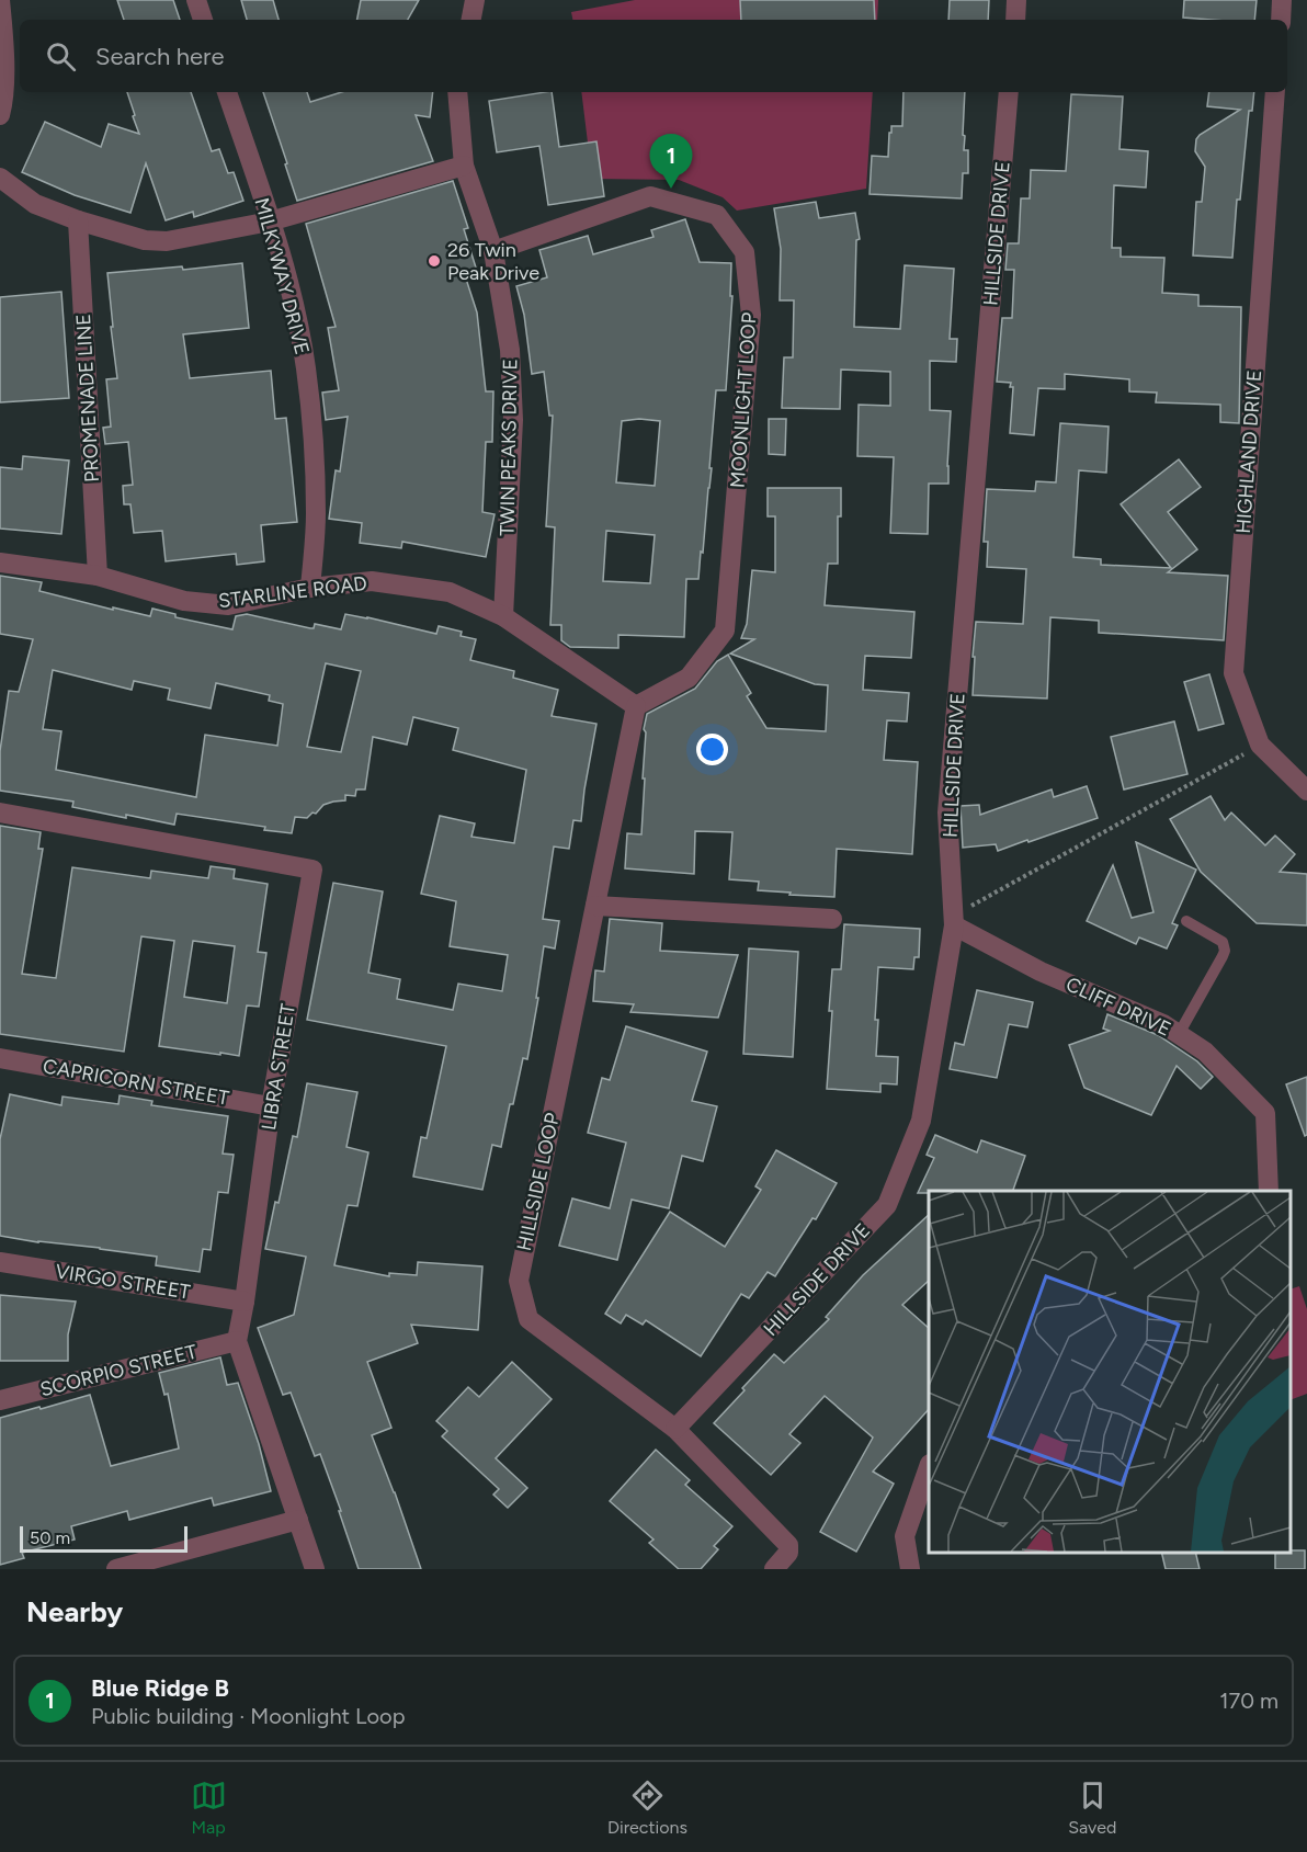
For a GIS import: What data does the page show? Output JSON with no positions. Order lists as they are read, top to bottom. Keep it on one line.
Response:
{"streets":{"street":["HILLSIDE DRIVE","MILKYWAY DRIVE","PROMENADE LINE","MOONLIGHT LOOP","TWIN PEAKS DRIVE","HIGHLAND DRIVE","STARLINE ROAD","CLIFF DRIVE","LIBRA STREET","CAPRICORN STREET","HILLSIDE LOOP","VIRGO STREET","SCORPIO STREET"]},"crossings":[["HILLSIDE DRIVE","CLIFF DRIVE"],["HILLSIDE DRIVE","HILLSIDE LOOP"],["MILKYWAY DRIVE","STARLINE ROAD"],["PROMENADE LINE","STARLINE ROAD"],["MOONLIGHT LOOP","TWIN PEAKS DRIVE"],["MOONLIGHT LOOP","STARLINE ROAD"],["MOONLIGHT LOOP","HILLSIDE LOOP"],["TWIN PEAKS DRIVE","STARLINE ROAD"],["STARLINE ROAD","HILLSIDE LOOP"],["LIBRA STREET","CAPRICORN STREET"],["LIBRA STREET","VIRGO STREET"],["LIBRA STREET","SCORPIO STREET"]],"places":["26 Twin Peak Drive"],"scale_bar":"50 m","page":{"search":"Search here","pins":"1","scale":"50 m","heading":"Nearby","list":[{"mark":"1","name":"Blue Ridge B","note":"Public building · Moonlight Loop","value":"170 m"}],"nav":["Map","Directions","Saved"]}}
